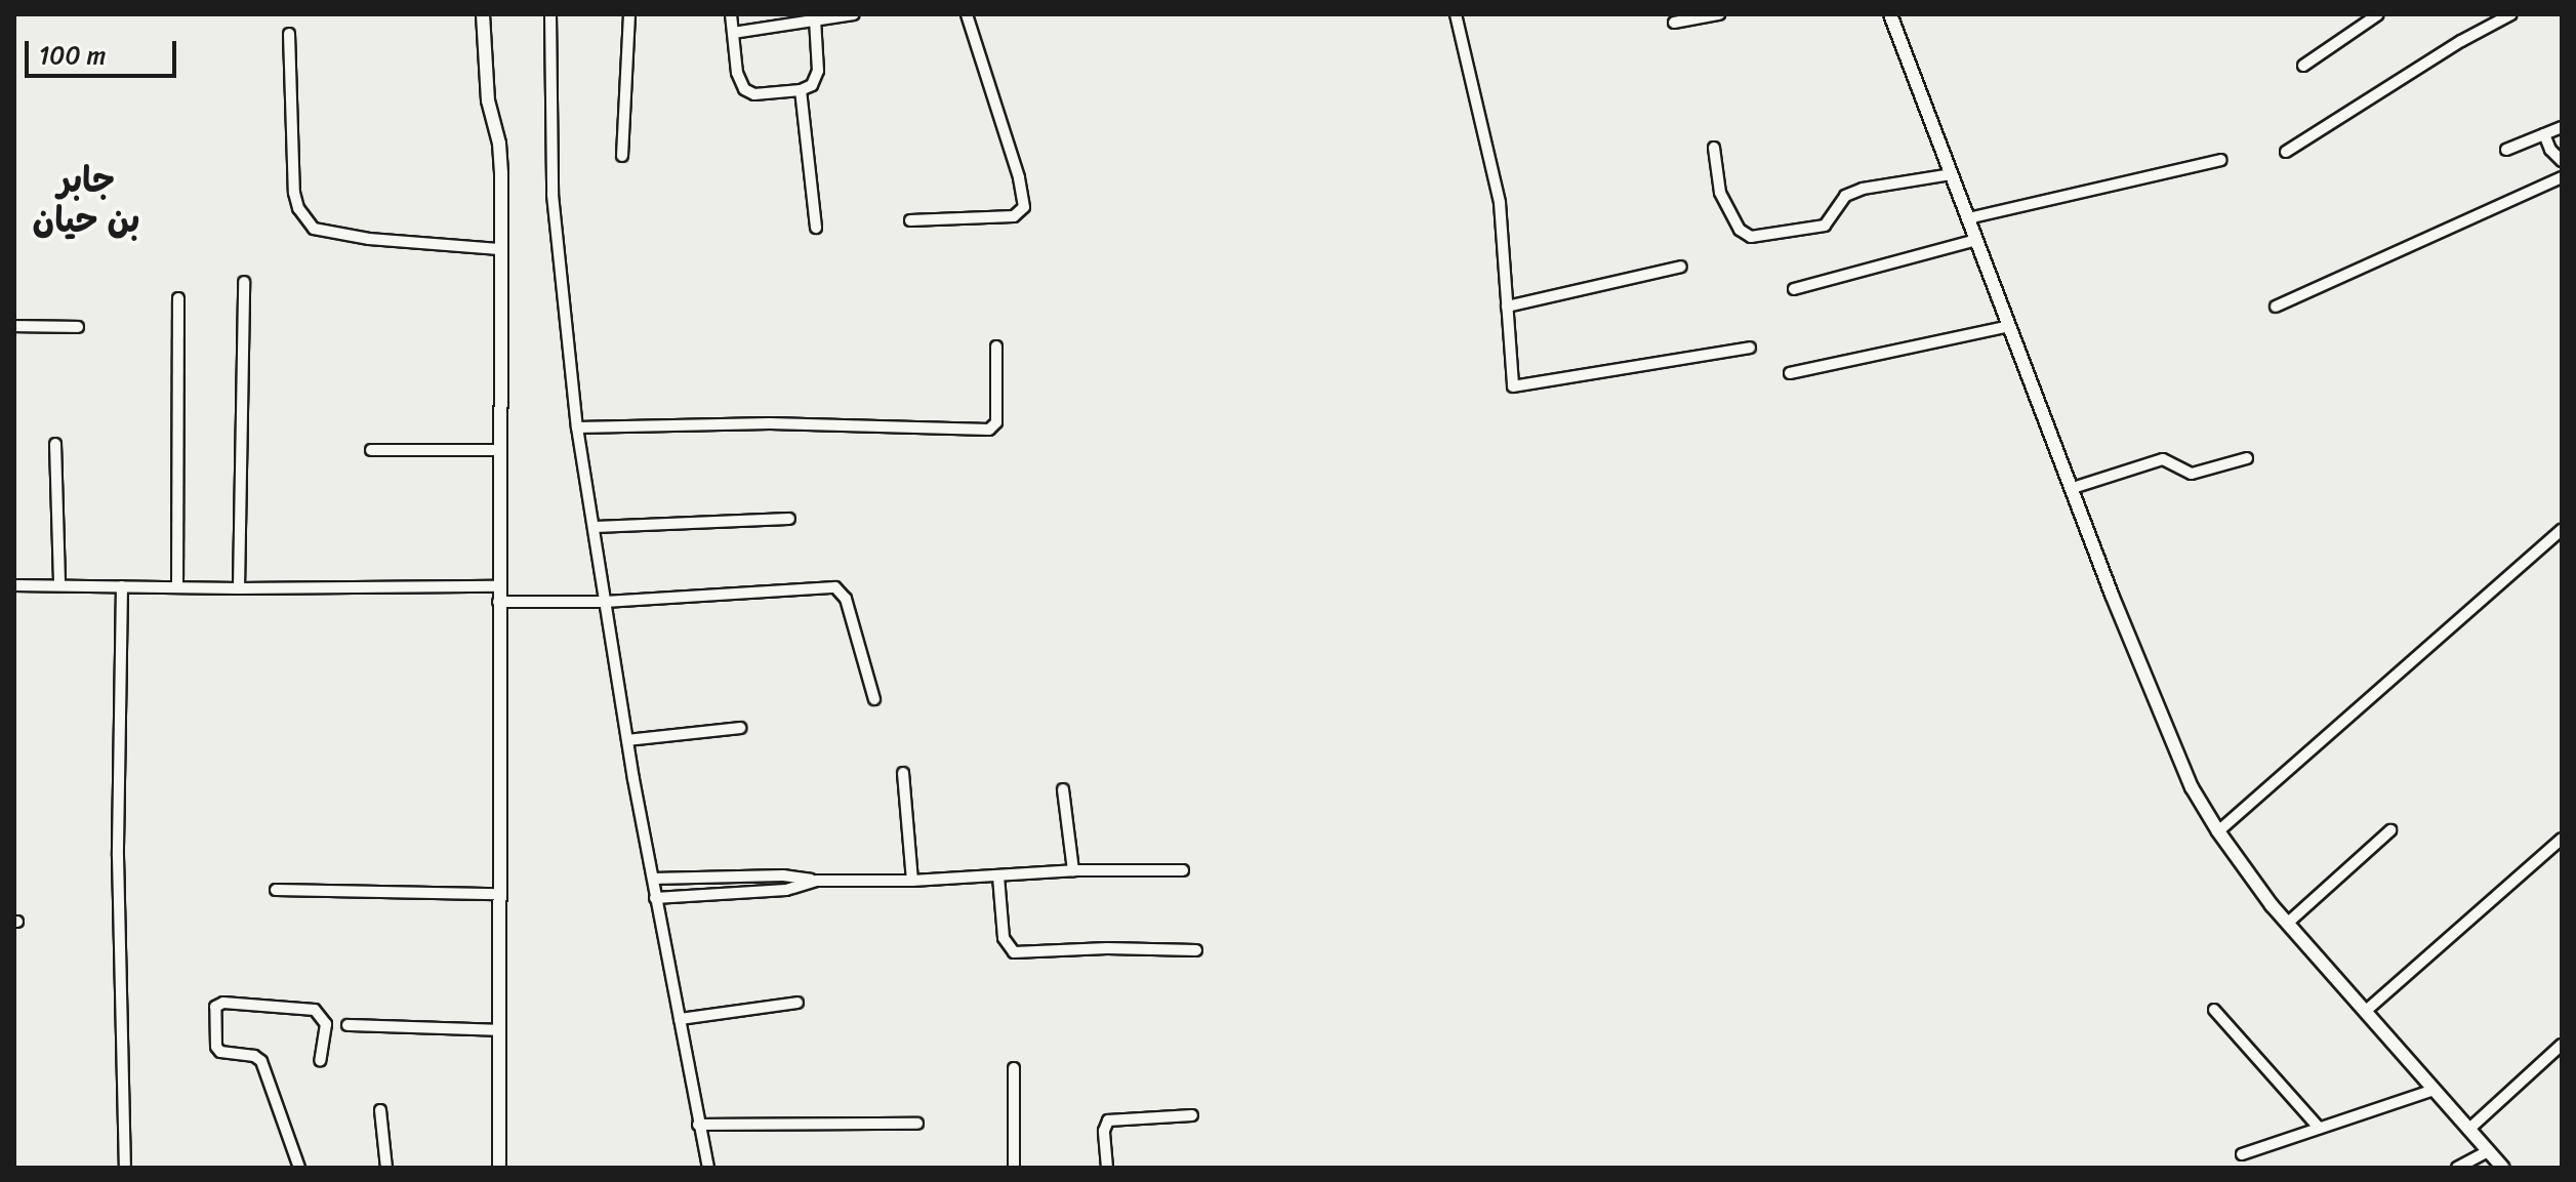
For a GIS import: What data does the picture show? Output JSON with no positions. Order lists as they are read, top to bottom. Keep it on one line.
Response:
{"districts":["جابر بن حيان"],"scale_bar":"100 m"}
